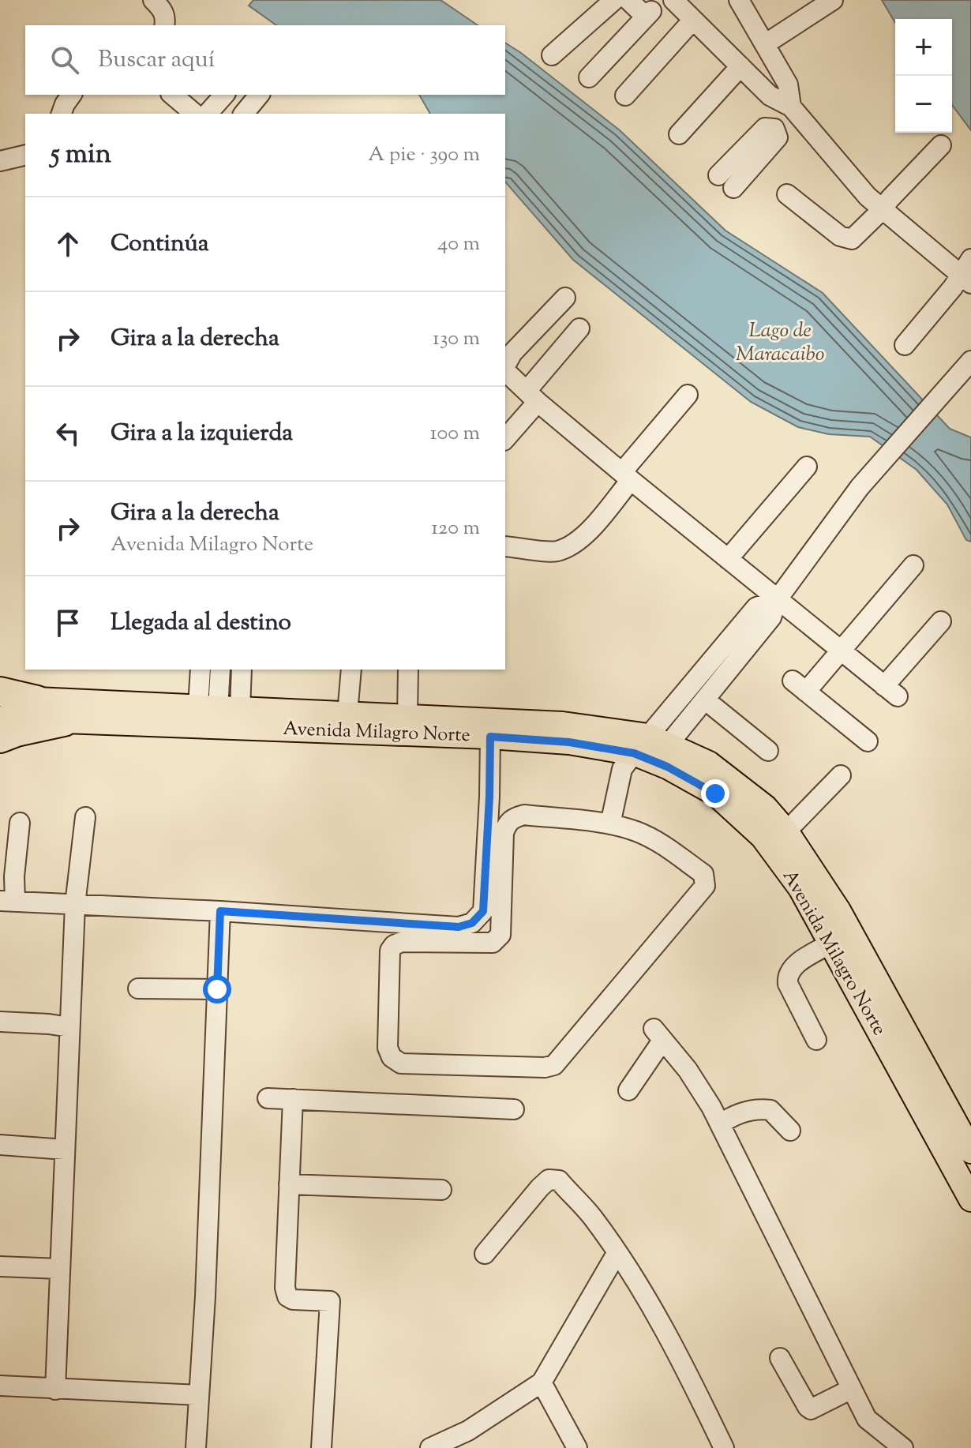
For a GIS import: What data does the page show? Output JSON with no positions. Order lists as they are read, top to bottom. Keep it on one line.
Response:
{"streets":{"main road":["Avenida Milagro Norte"]},"water":["Lago de Maracaibo"],"page":{"map_buttons":["+","−"],"search":"Buscar aquí","heading":["5 min","A pie · 390 m"],"list":[["Continúa","40 m"],["Gira a la derecha","130 m"],["Gira a la izquierda","100 m"],["Gira a la derecha","Avenida Milagro Norte","120 m"],"Llegada al destino"]}}
